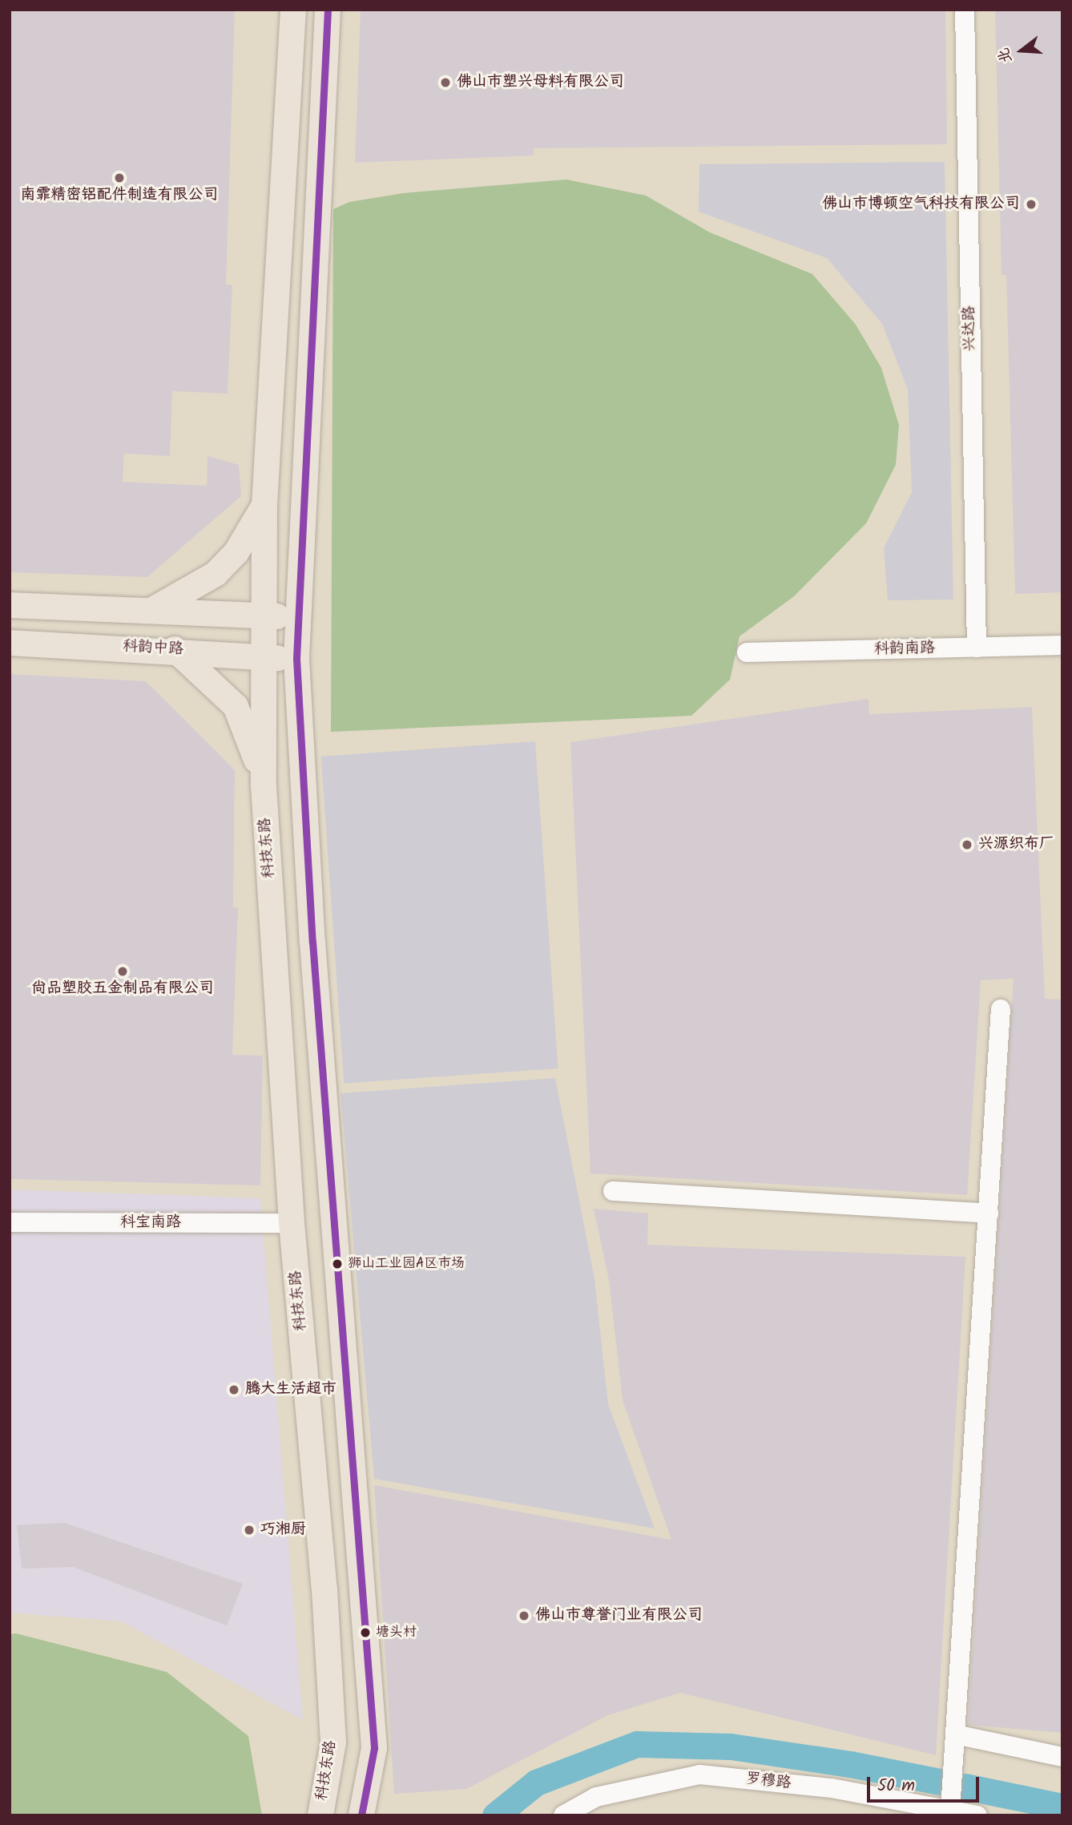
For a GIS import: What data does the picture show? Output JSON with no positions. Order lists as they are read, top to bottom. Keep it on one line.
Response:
{"streets":{"main road":["科韵中路","科技东路"],"street":["兴达路","科韵南路","科宝南路","罗穆路"]},"crossings":[["兴达路","科韵南路"],["科技东路","科宝南路"]],"places":["佛山市塑兴母料有限公司","南霏精密铝配件制造有限公司","佛山市博顿空气科技有限公司","兴源织布厂","尚品塑胶五金制品有限公司","狮山工业园A区市场","腾大生活超市","巧湘厨","佛山市尊誉门业有限公司","塘头村"],"scale_bar":"50 m","north":"left"}
